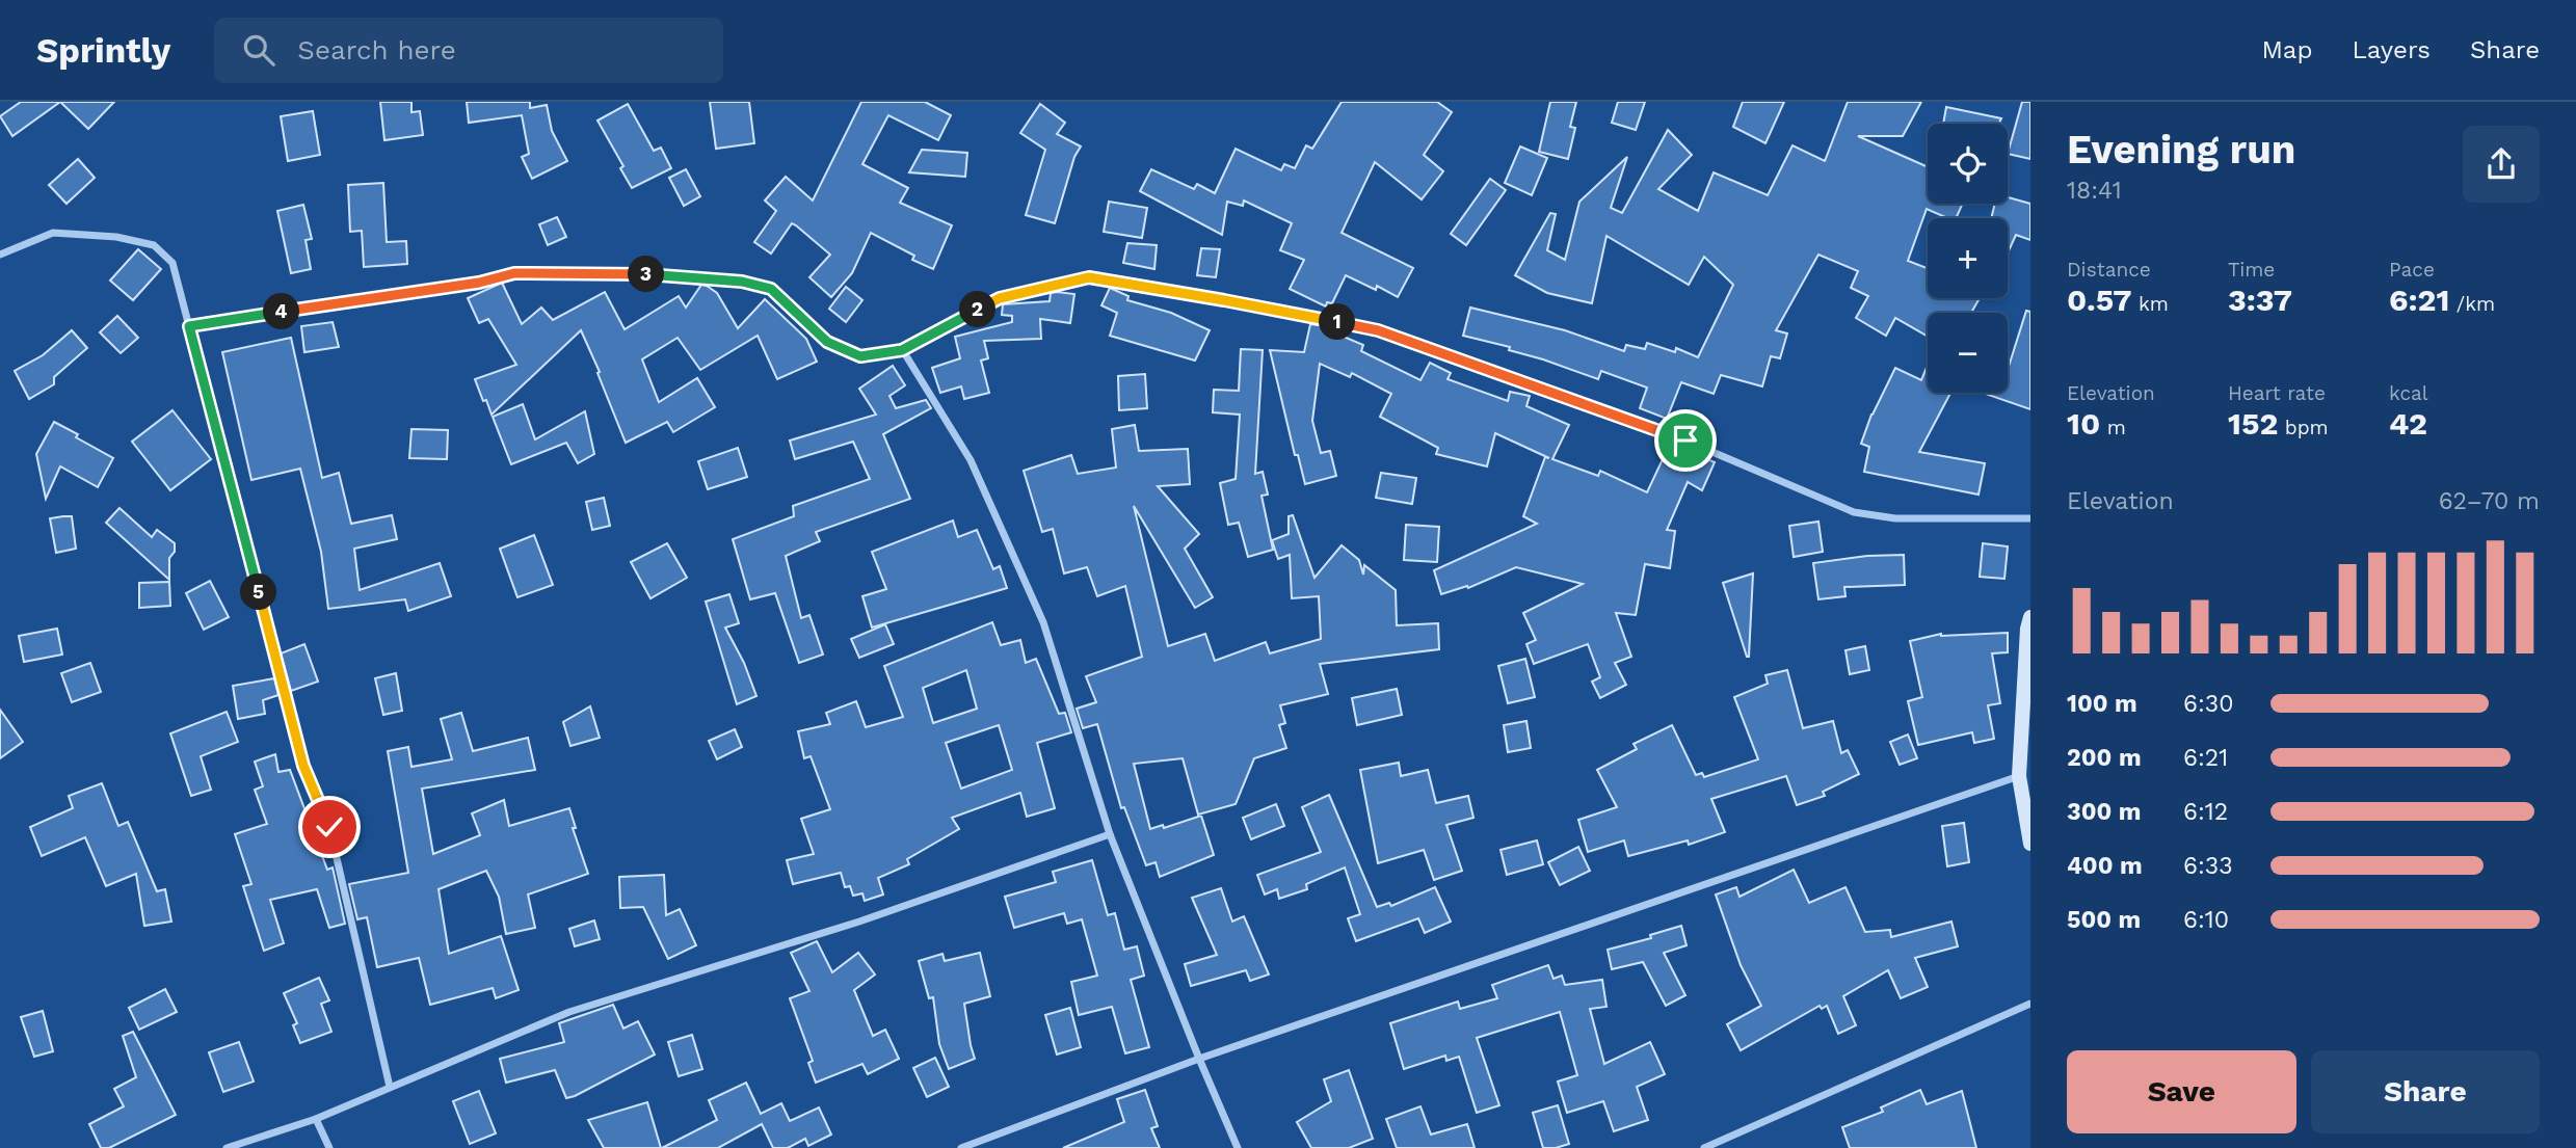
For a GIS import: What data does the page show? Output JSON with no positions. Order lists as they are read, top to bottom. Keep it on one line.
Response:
{"page":{"header":"Sprintly","search":"Search here","nav":["Map","Layers","Share"],"heading":["Evening run","18:41"],"map_buttons":["+","−"],"stats":[["Distance","0.57 km"],["Time","3:37"],["Pace","6:21 /km"],["Elevation","10 m"],["Heart rate","152 bpm"],["kcal","42"]],"pins":["3","2","4","1","5"],"chart":["Elevation","62–70 m"],"list":[{"name":"100 m","note":"6:30"},{"name":"200 m","note":"6:21"},{"name":"300 m","note":"6:12"},{"name":"400 m","note":"6:33"},{"name":"500 m","note":"6:10"}],"buttons":["Save","Share"]}}
